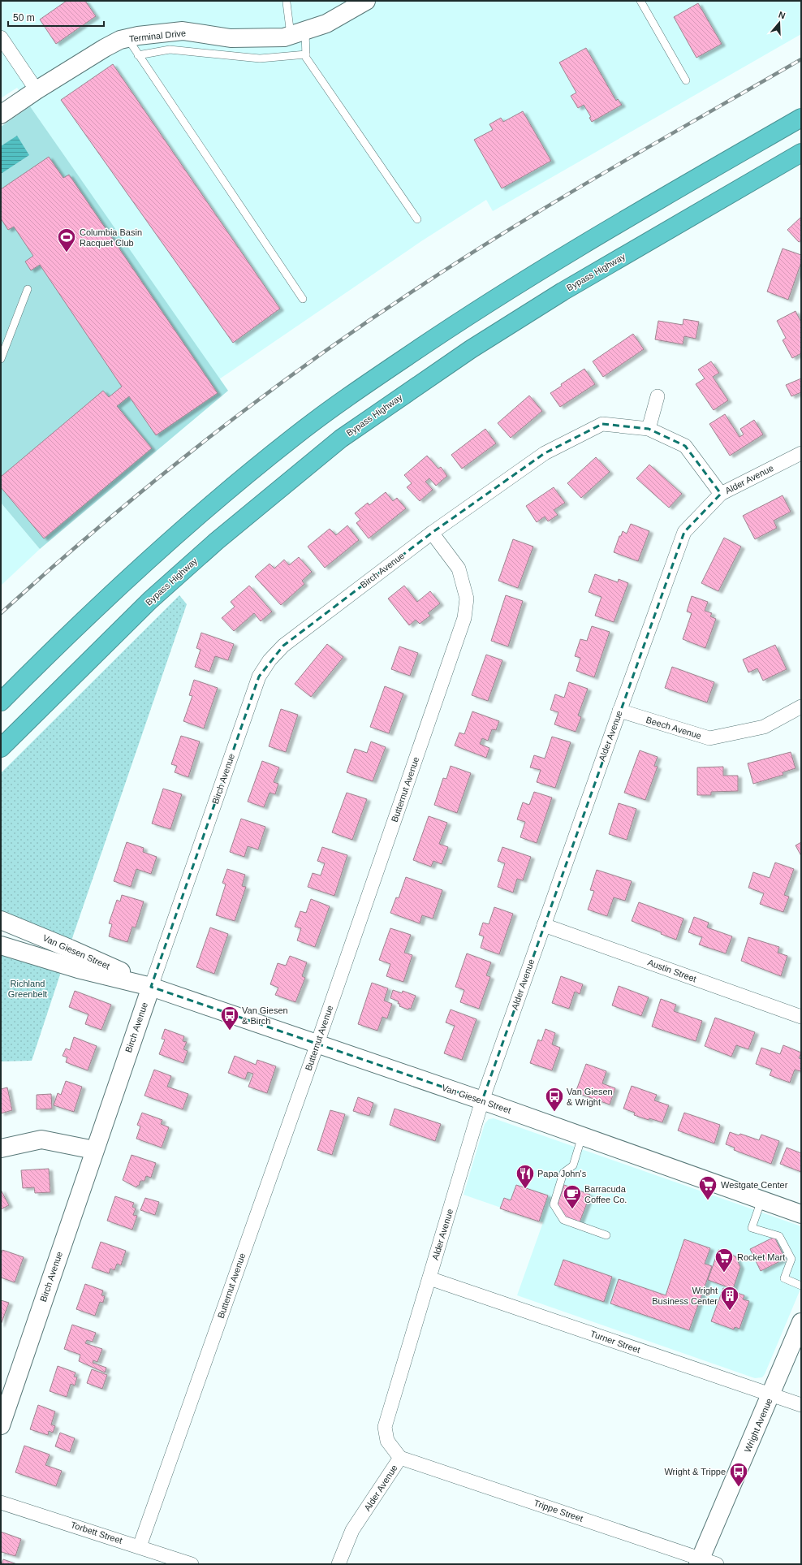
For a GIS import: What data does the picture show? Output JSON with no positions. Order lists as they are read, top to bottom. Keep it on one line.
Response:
{"streets":{"highway":["Bypass Highway"],"street":["Terminal Drive","Alder Avenue","Birch Avenue","Beech Avenue","Butternut Avenue","Van Giesen Street","Austin Street","Turner Street","Wright Avenue","Trippe Street","Torbett Street"]},"crossings":[["Alder Avenue","Birch Avenue"],["Alder Avenue","Beech Avenue"],["Alder Avenue","Van Giesen Street"],["Alder Avenue","Austin Street"],["Alder Avenue","Turner Street"],["Alder Avenue","Trippe Street"],["Birch Avenue","Butternut Avenue"],["Birch Avenue","Van Giesen Street"],["Butternut Avenue","Van Giesen Street"],["Butternut Avenue","Torbett Street"],["Turner Street","Wright Avenue"],["Wright Avenue","Trippe Street"]],"parks":["Richland Greenbelt"],"places":{"sports":["Columbia Basin Racquet Club"],"bus stop":["Van Giesen & Birch","Van Giesen & Wright","Wright & Trippe"],"restaurant":["Papa John's"],"supermarket":["Westgate Center","Rocket Mart"],"cafe":["Barracuda Coffee Co."],"building":["Wright Business Center"]},"scale_bar":"50 m","north":"top"}
